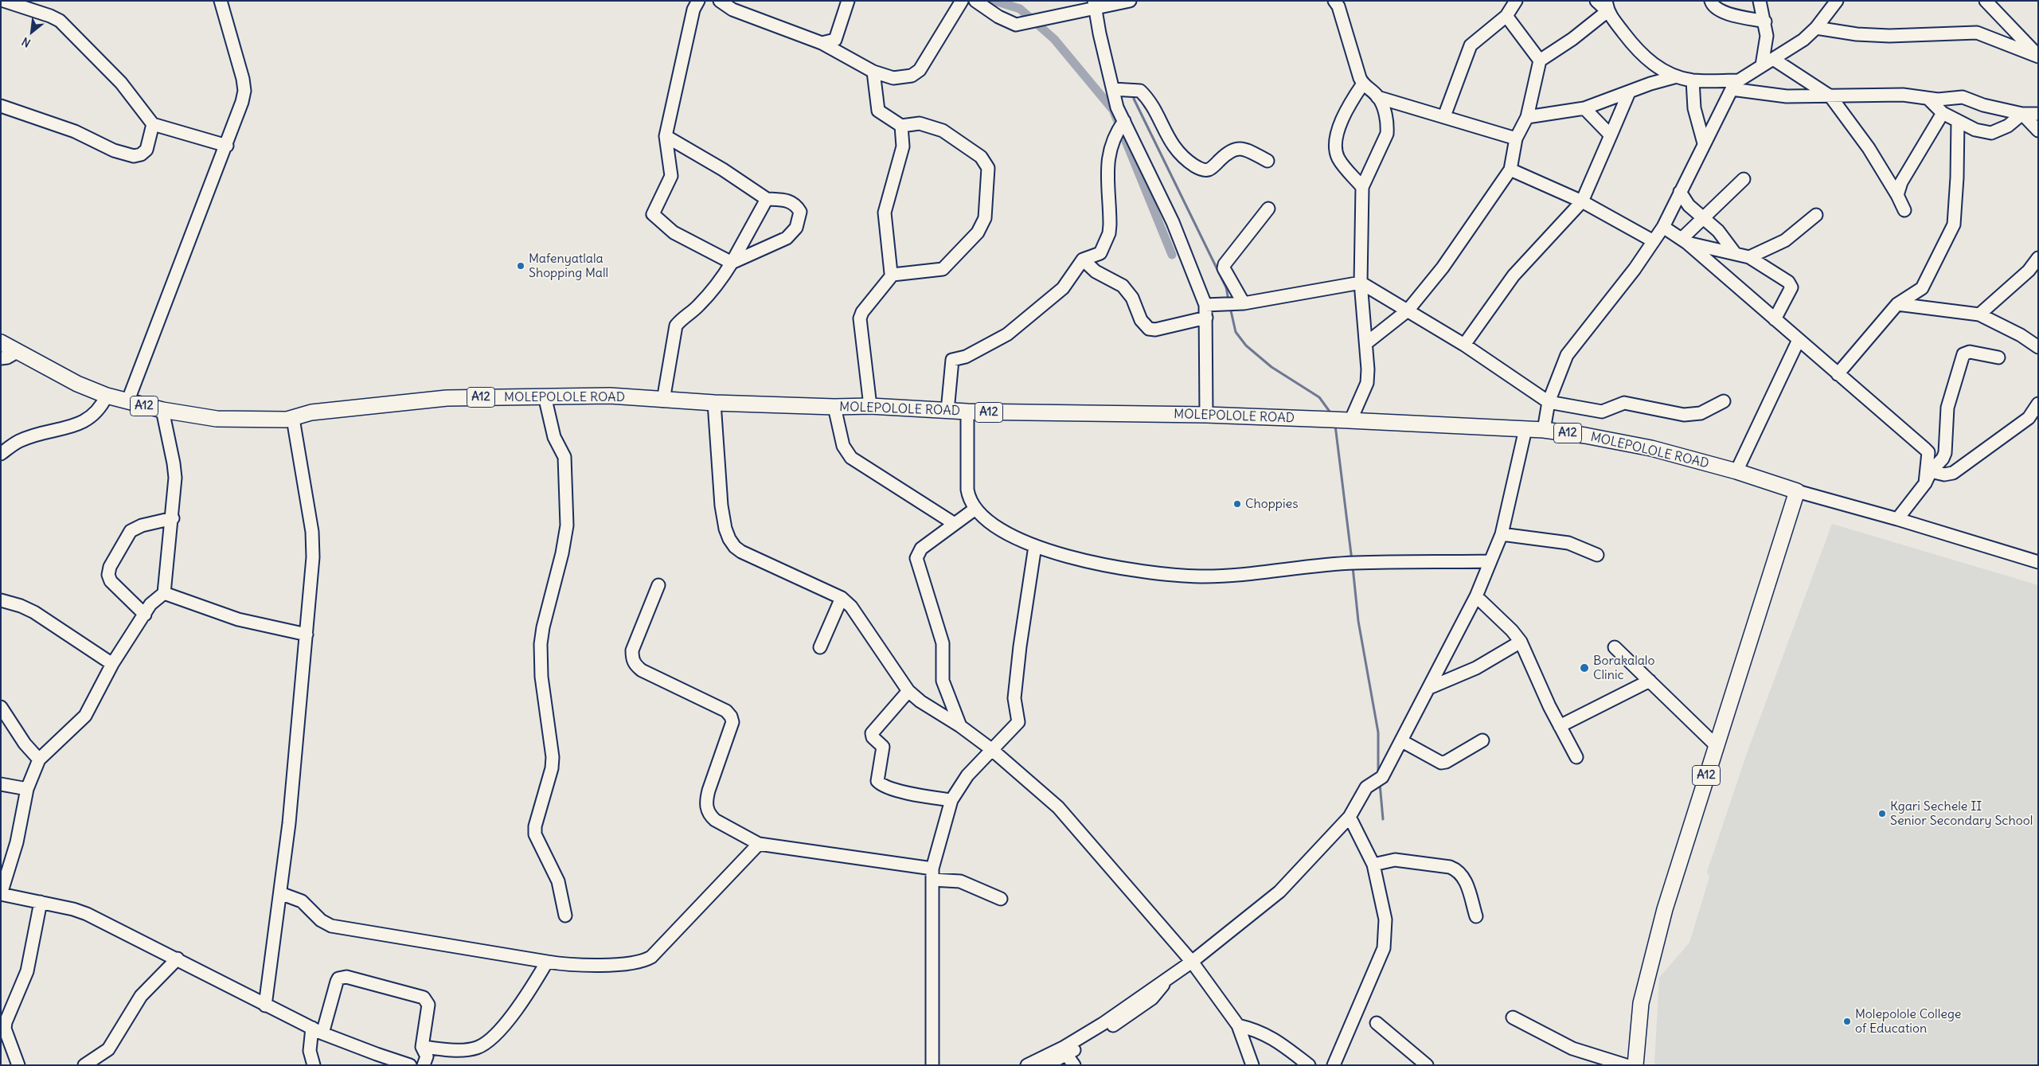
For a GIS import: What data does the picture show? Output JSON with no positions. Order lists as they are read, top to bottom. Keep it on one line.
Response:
{"streets":{"main road":["A12","MOLEPOLOLE ROAD"]},"crossings":[["A12","MOLEPOLOLE ROAD"]],"places":["Mafenyatlala Shopping Mall","Choppies","Borakalalo Clinic","Kgari Sechele II Senior Secondary School","Molepolole College of Education"],"north":"bottom left"}
